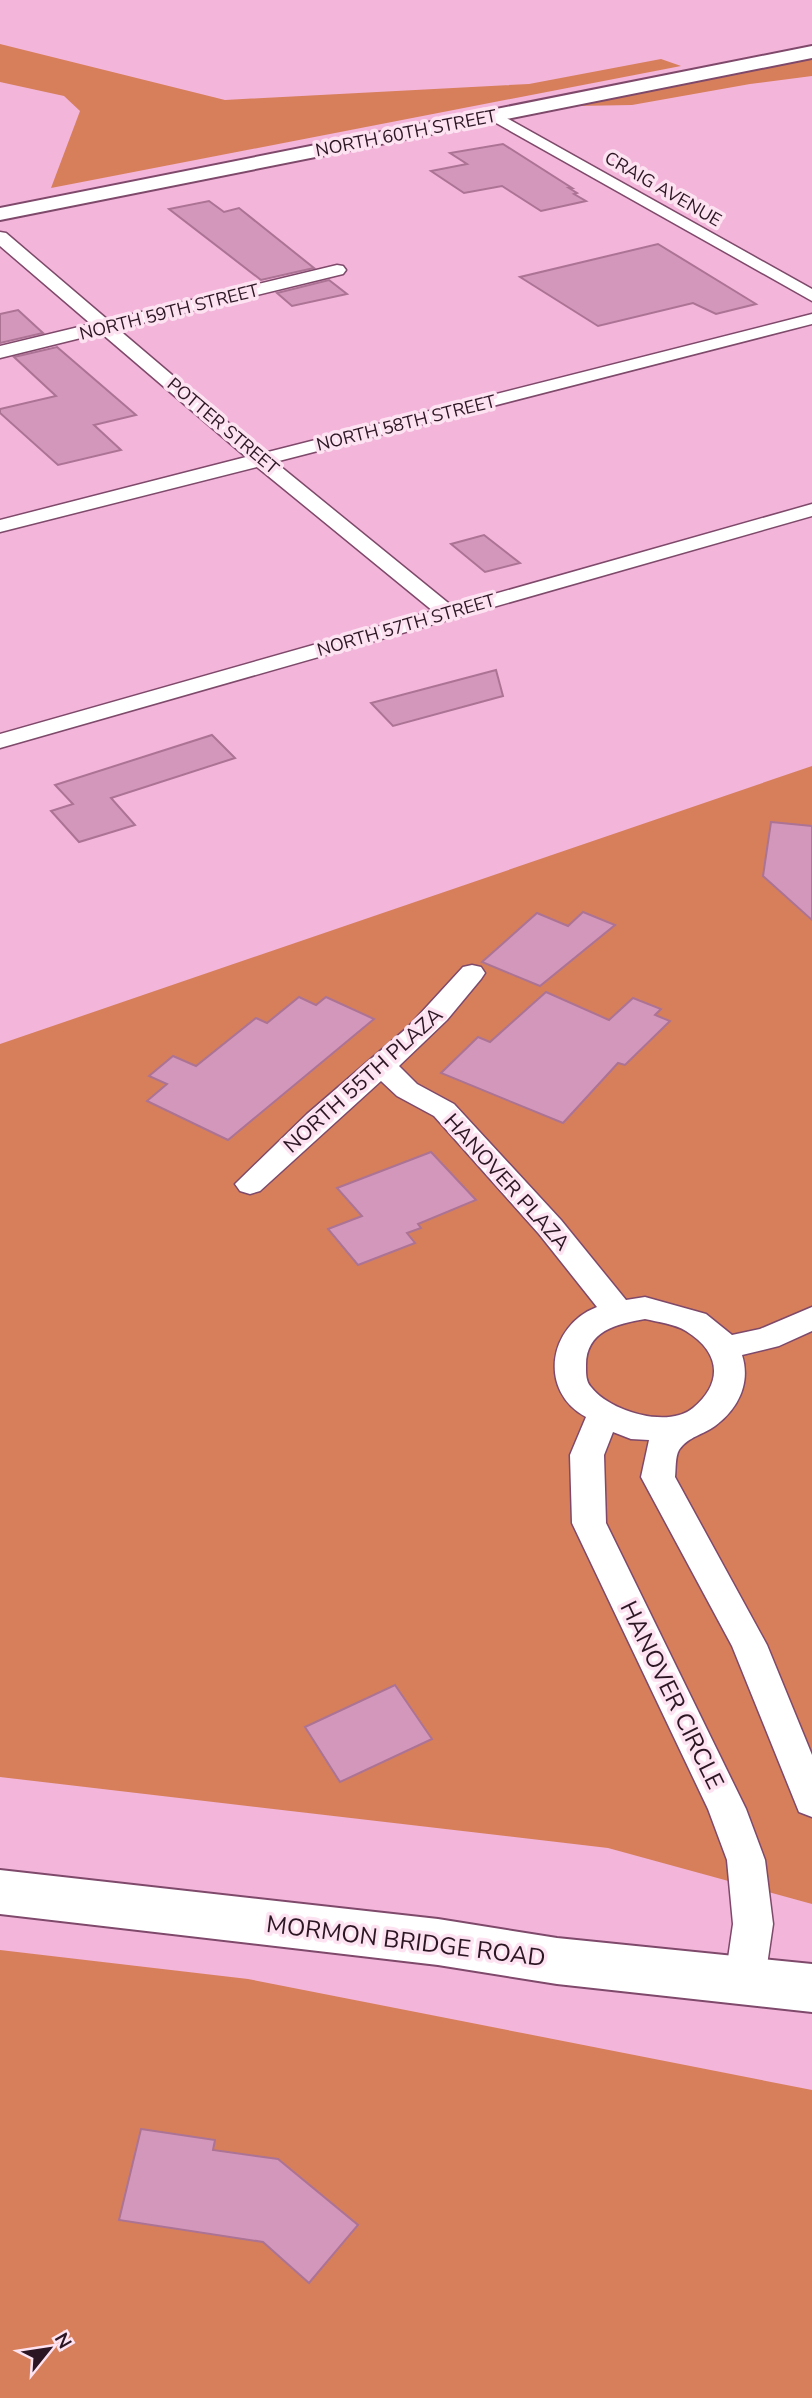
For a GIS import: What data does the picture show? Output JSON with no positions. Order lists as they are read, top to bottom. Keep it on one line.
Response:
{"streets":{"main road":["NORTH 60TH STREET","MORMON BRIDGE ROAD"],"street":["CRAIG AVENUE","NORTH 59TH STREET","NORTH 58TH STREET","POTTER STREET","NORTH 57TH STREET","NORTH 55TH PLAZA","HANOVER PLAZA","HANOVER CIRCLE"]},"crossings":[["NORTH 60TH STREET","CRAIG AVENUE"],["NORTH 59TH STREET","POTTER STREET"],["NORTH 58TH STREET","POTTER STREET"],["POTTER STREET","NORTH 57TH STREET"],["NORTH 55TH PLAZA","HANOVER PLAZA"],["HANOVER PLAZA","HANOVER CIRCLE"],["HANOVER CIRCLE","MORMON BRIDGE ROAD"]],"north":"top right"}
